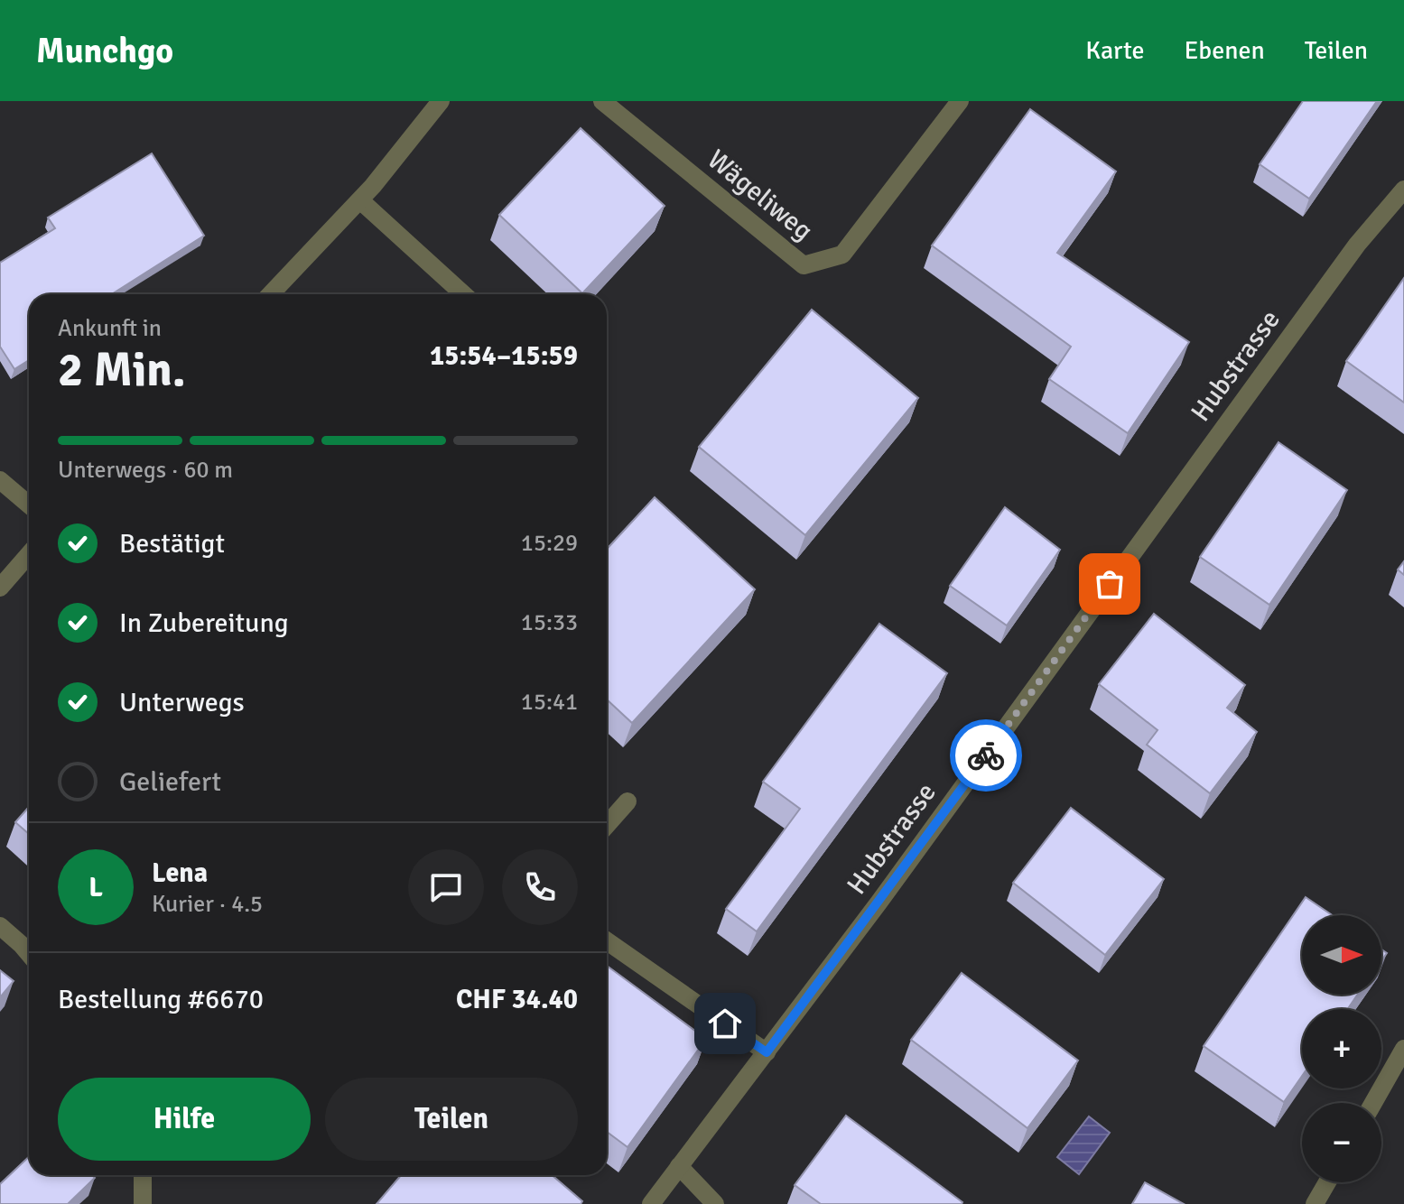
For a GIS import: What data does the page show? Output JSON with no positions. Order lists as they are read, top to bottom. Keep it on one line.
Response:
{"streets":{"street":["Wägeliweg","Hubstrasse"]},"north":"right","page":{"header":"Munchgo","nav":["Karte","Ebenen","Teilen"],"heading":["2 Min.","Ankunft in","15:54–15:59"],"panel":["Lena","Kurier · 4.5","Bestellung #6670","CHF 34.40"],"bar":"Unterwegs · 60 m","list":[["Bestätigt","15:29"],["In Zubereitung","15:33"],["Unterwegs","15:41"],"Geliefert"],"round":"L","map_buttons":["+","−"],"buttons":["Hilfe","Teilen"]}}
